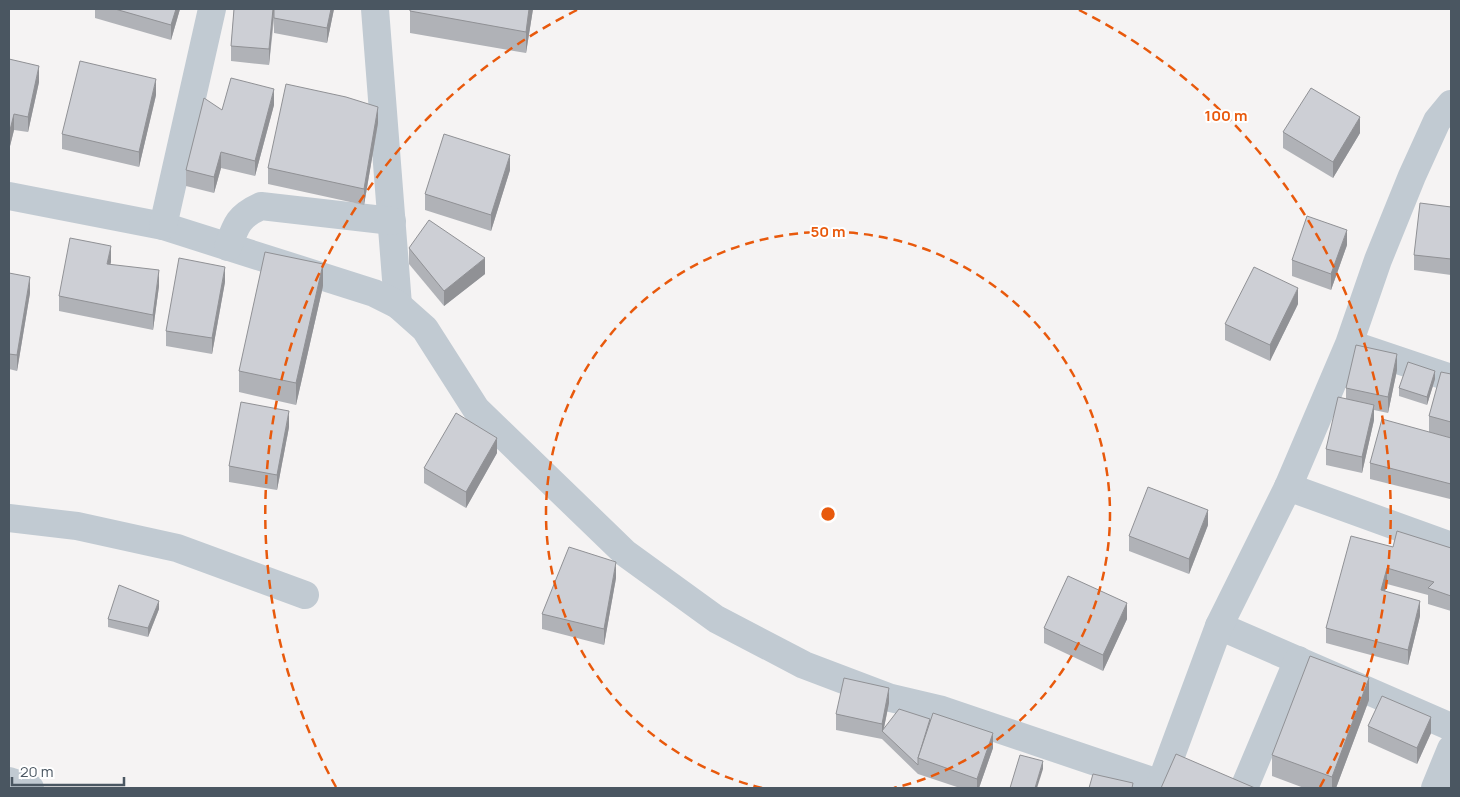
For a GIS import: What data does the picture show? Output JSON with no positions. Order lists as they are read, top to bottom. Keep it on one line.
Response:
{"scale_bar":"20 m","rings":["100 m","50 m"]}
